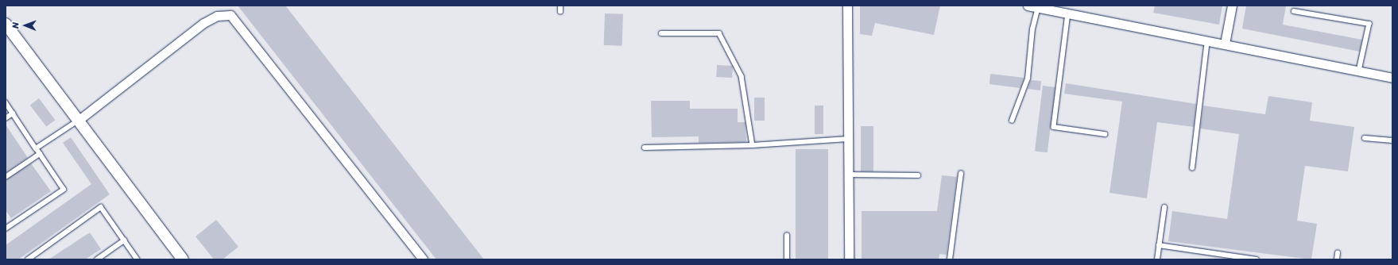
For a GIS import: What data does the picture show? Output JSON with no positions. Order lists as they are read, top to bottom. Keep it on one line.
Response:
{"north":"left"}
